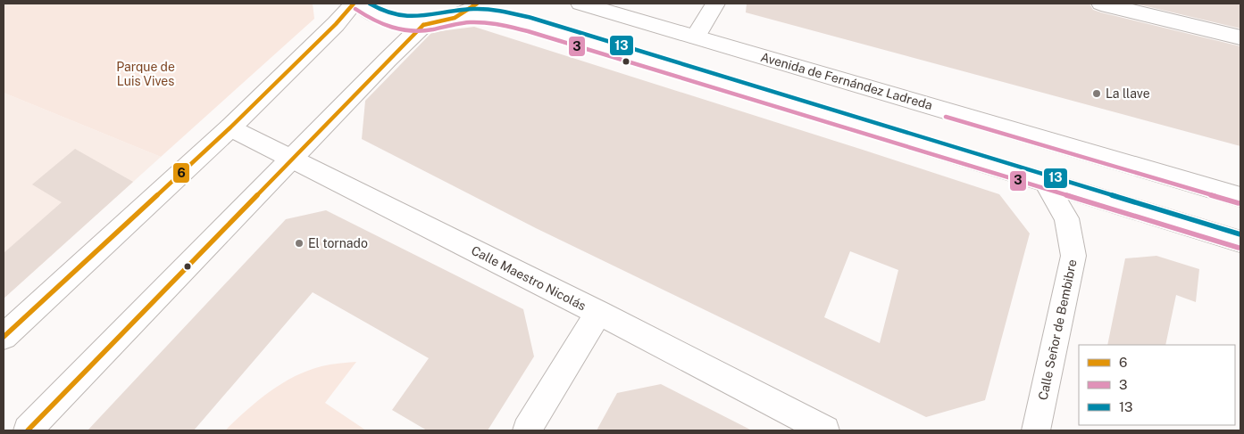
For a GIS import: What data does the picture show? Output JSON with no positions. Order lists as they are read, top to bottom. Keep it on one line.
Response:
{"streets":{"main road":["Avenida de Fernández Ladreda","Calle Maestro Nicolás","Calle Señor de Bembibre"]},"parks":["Parque de Luis Vives"],"places":["La llave","El tornado"],"lines":["transit line 6","transit line 13","transit line 3"],"legend":["6","3","13"]}
